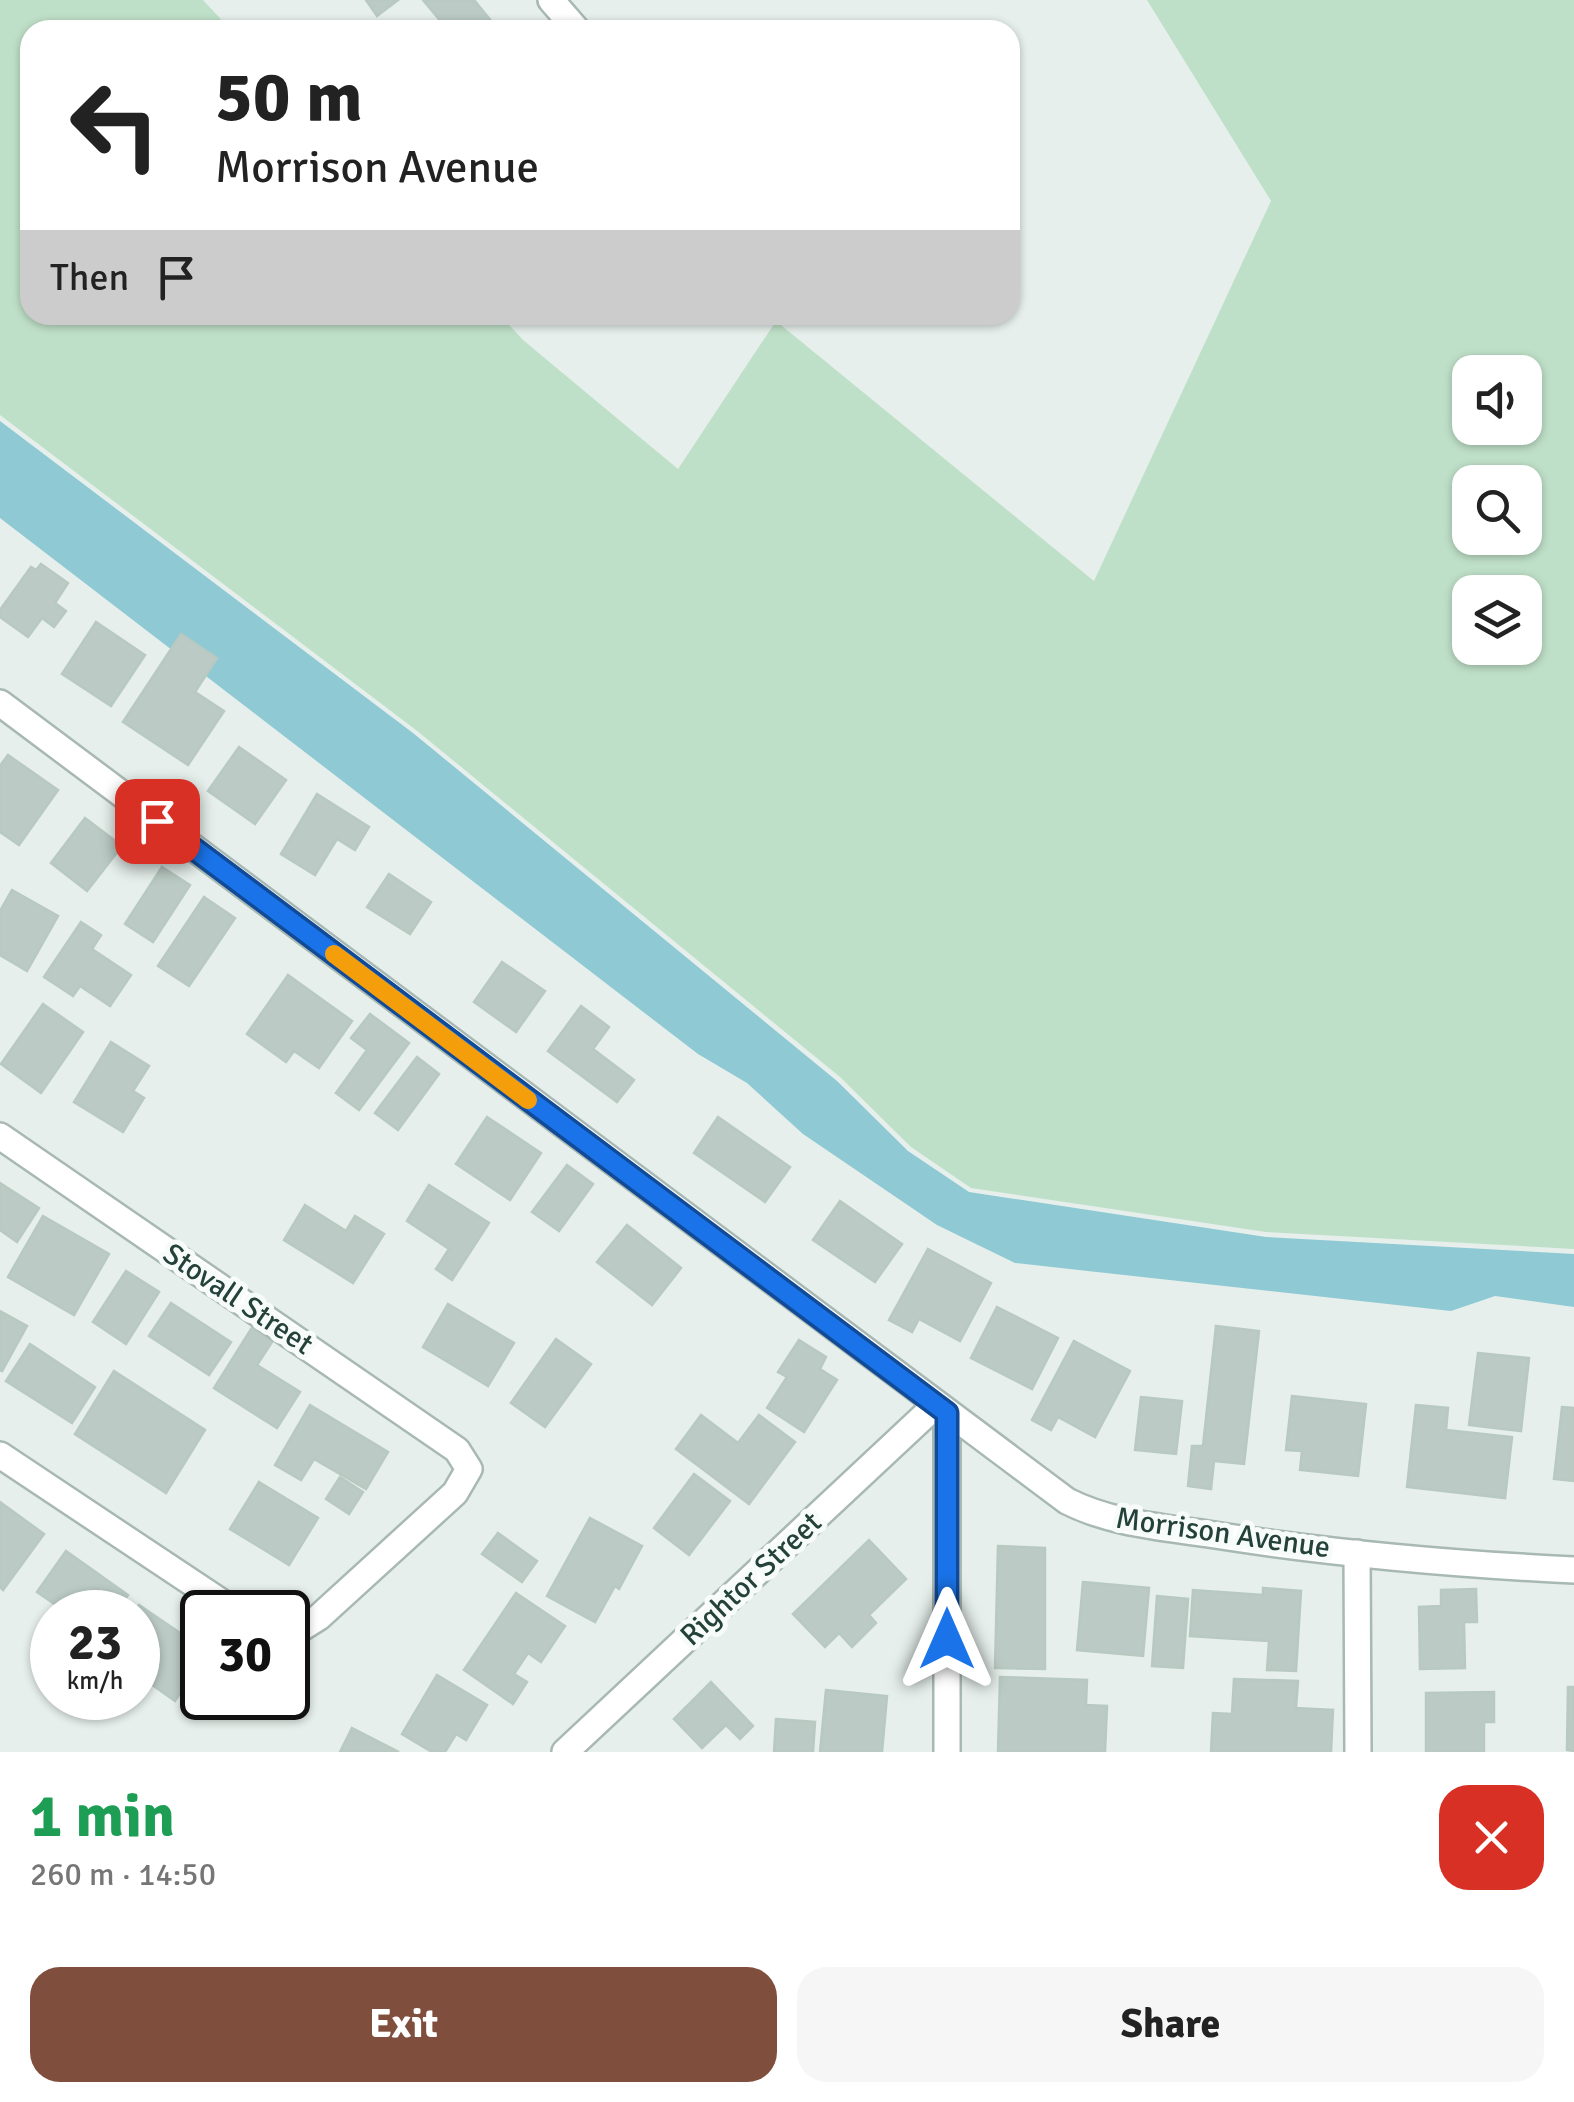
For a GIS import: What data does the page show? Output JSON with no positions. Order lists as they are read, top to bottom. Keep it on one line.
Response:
{"streets":{"street":["Stovall Street","Morrison Avenue","Rightor Street"]},"crossings":[["Morrison Avenue","Rightor Street"]],"page":{"turn":["50 m","Morrison Avenue"],"then":"Then","speed":"23 km/h","limit":"30","heading":["1 min","260 m · 14:50"],"buttons":["Exit","Share"]}}
